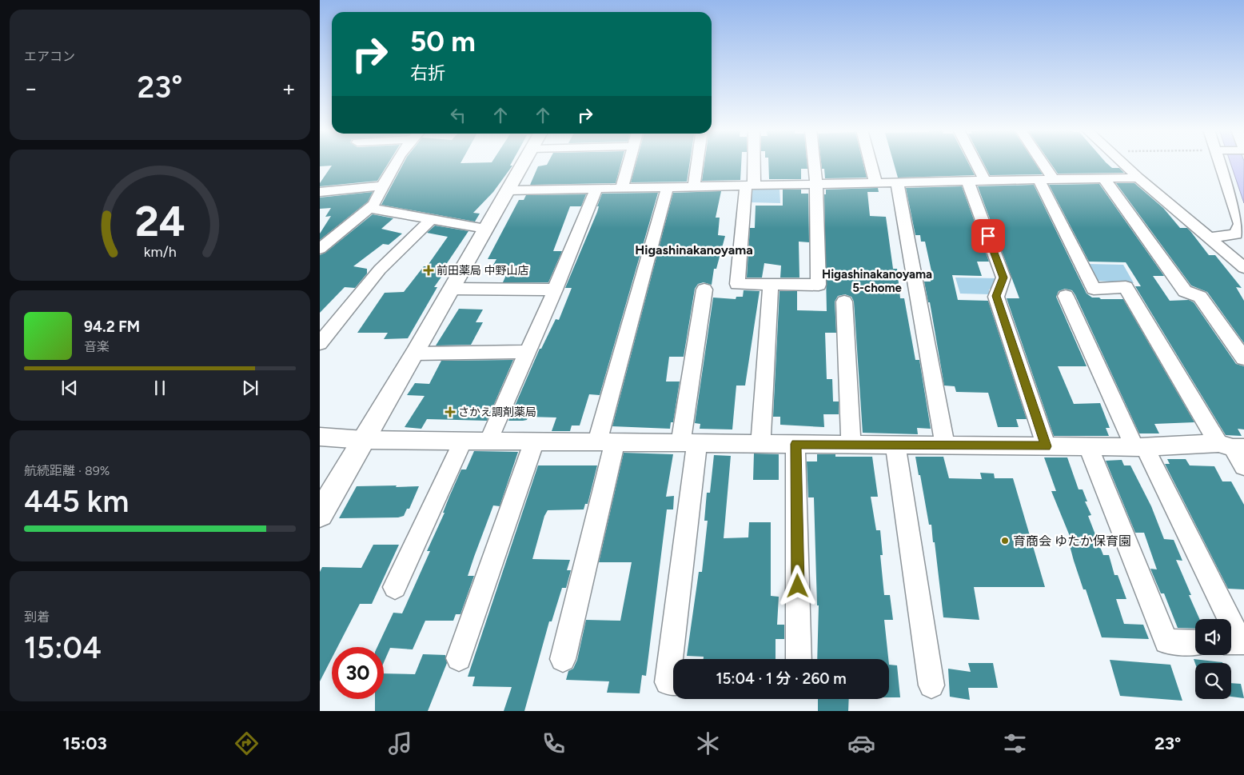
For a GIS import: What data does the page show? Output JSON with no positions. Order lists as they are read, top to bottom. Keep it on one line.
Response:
{"districts":["Higashinakanoyama","Higashinakanoyama 5-chome"],"places":{"health":["前田薬局 中野山店","さかえ調剤薬局"],"other":["育商会 ゆたか保育園"]},"page":{"tile":["エアコン",["航続距離 · 89%","445 km"],["到着","15:04"]],"turn":["50 m","右折"],"heat":["−","23°","+"],"song":["94.2 FM","音楽"],"limit":"30","trip":"15:04 · 1 分 · 260 m","tabs":["15:03","23°"],"gauge":["24","km/h"]}}
